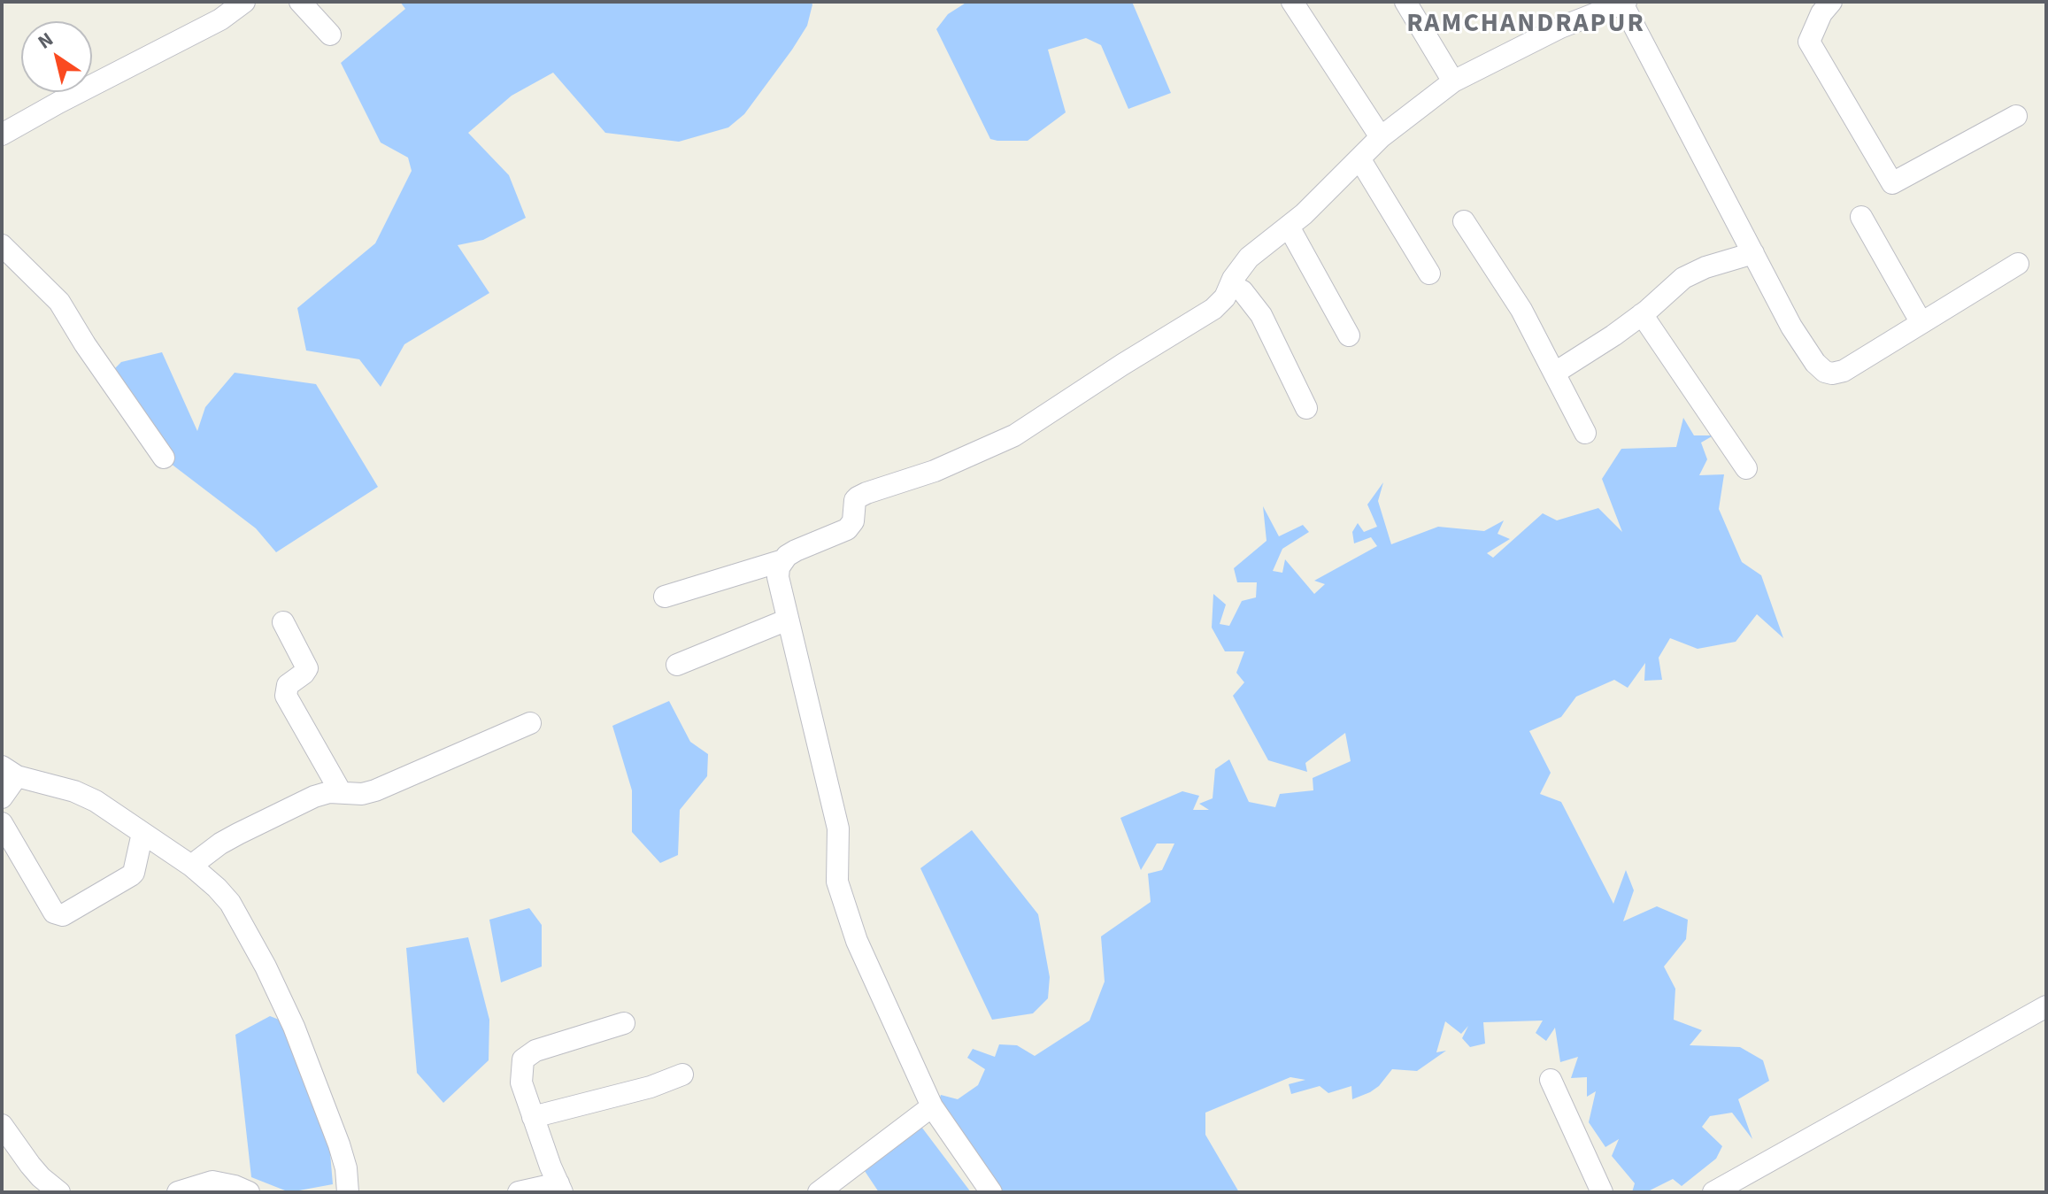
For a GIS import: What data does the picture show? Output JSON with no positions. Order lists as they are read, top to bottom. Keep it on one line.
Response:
{"districts":["RAMCHANDRAPUR"],"north":"top left"}
